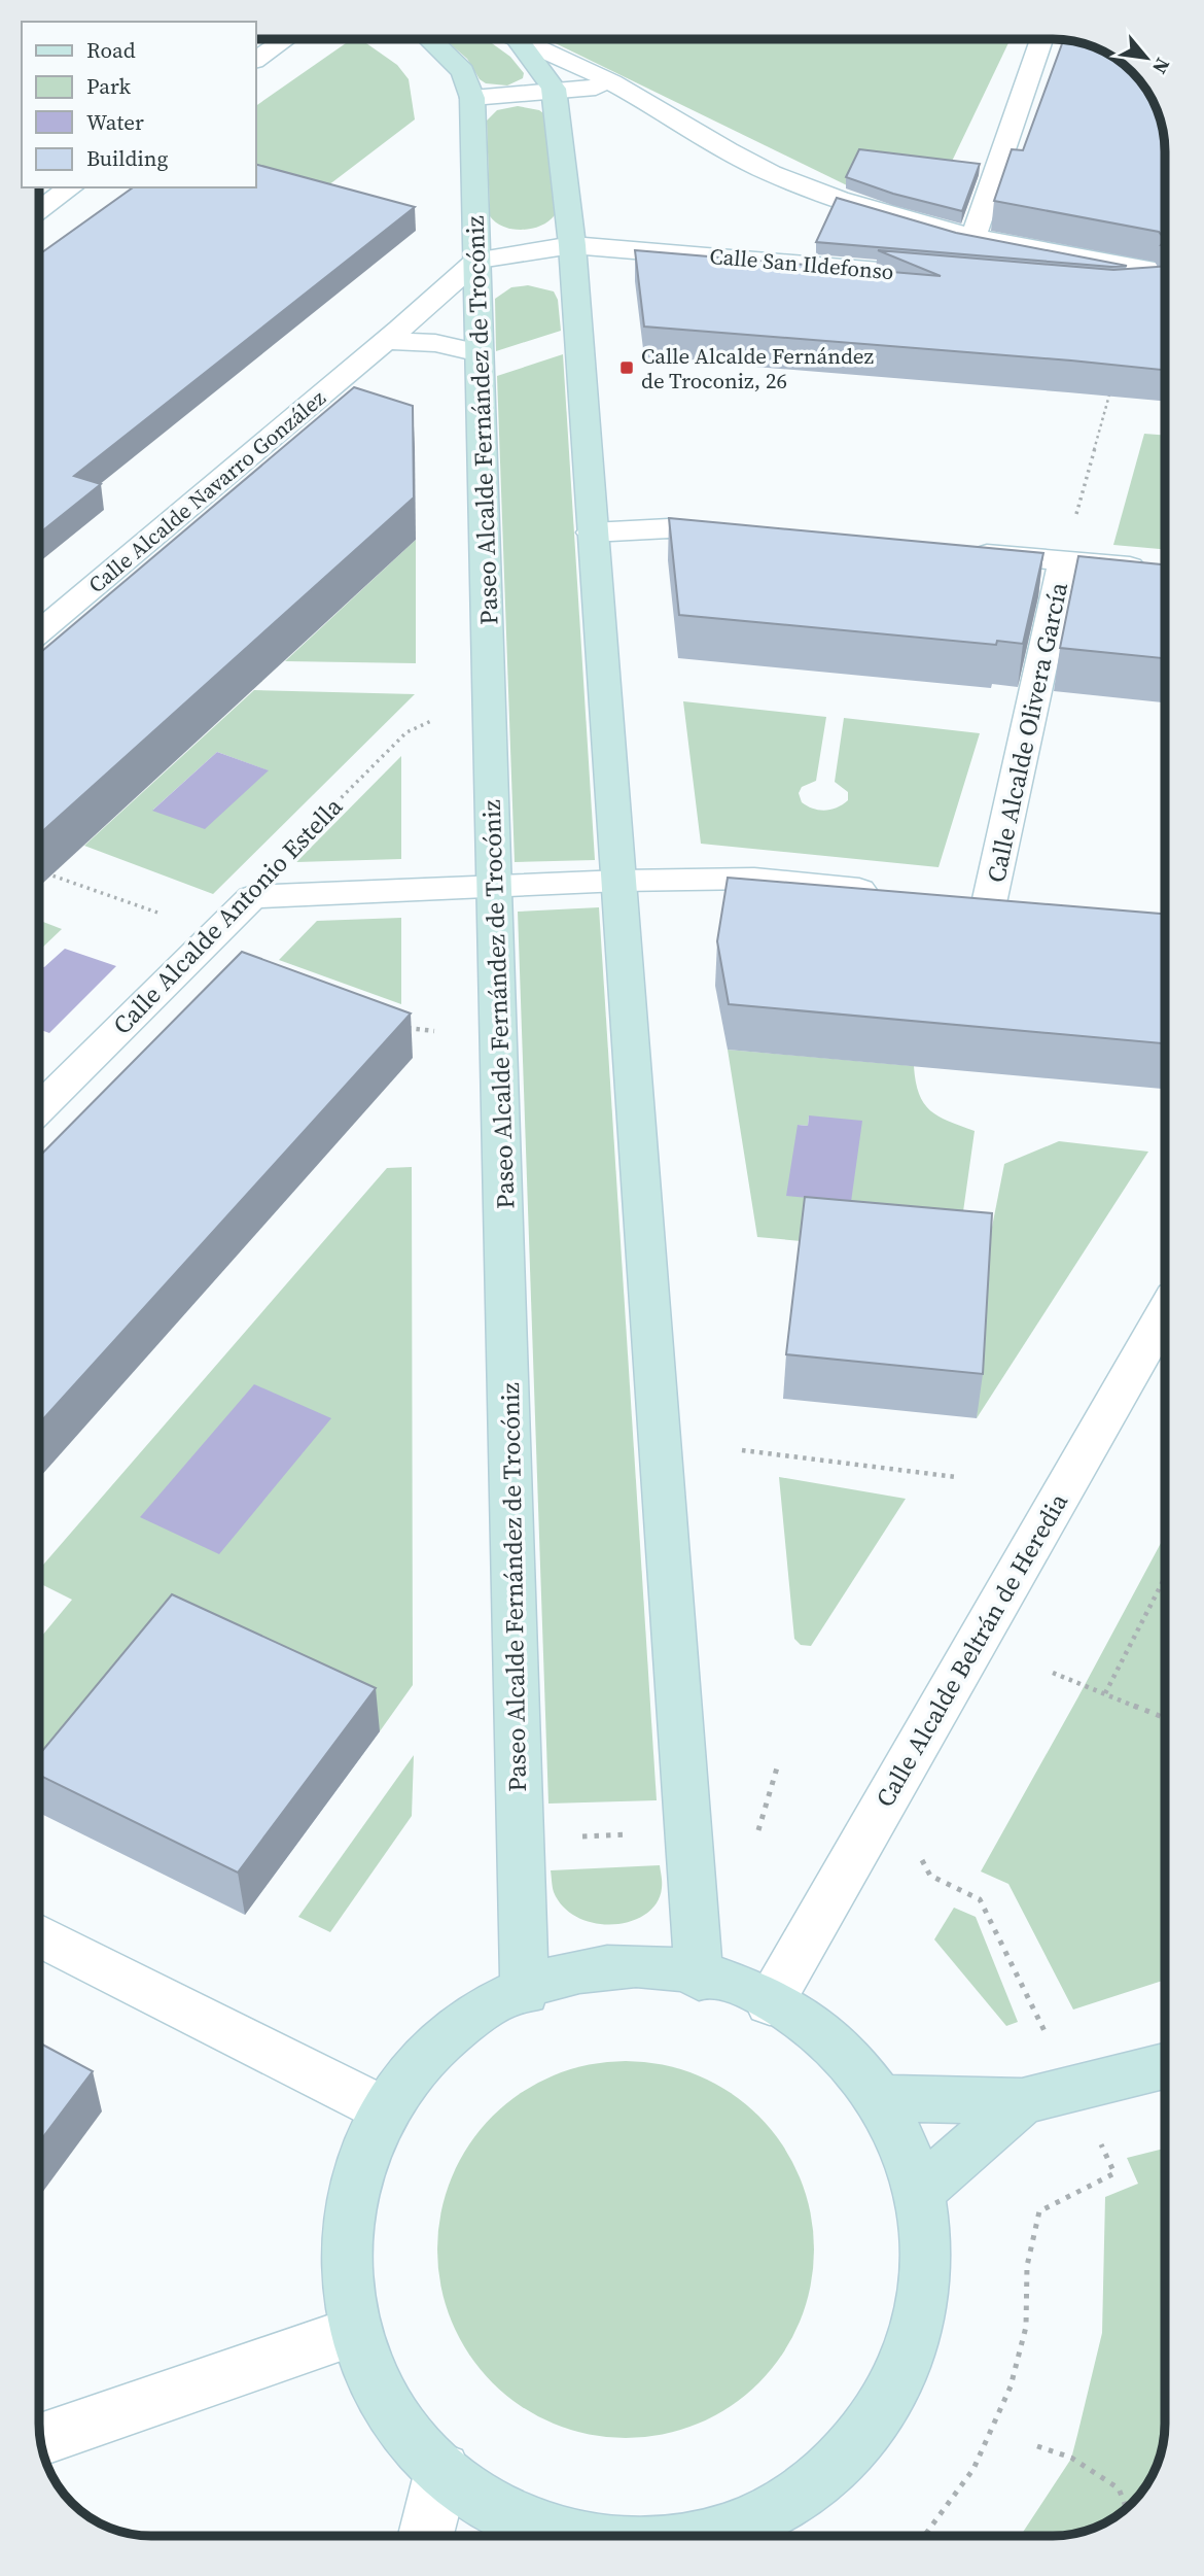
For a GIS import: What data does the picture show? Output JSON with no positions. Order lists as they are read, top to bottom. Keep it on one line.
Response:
{"streets":{"main road":["Paseo Alcalde Fernández de Trocóniz"],"street":["Calle San Ildefonso","Calle Alcalde Navarro González","Calle Alcalde Olivera García","Calle Alcalde Antonio Estella","Calle Alcalde Beltrán de Heredia"]},"crossings":[["Calle San Ildefonso","Paseo Alcalde Fernández de Trocóniz"],["Calle San Ildefonso","Calle Alcalde Navarro González"],["Paseo Alcalde Fernández de Trocóniz","Calle Alcalde Navarro González"]],"places":{"transit":["Calle Alcalde Fernández de Troconiz, 26"]},"legend":["Road","Park","Water","Building"],"north":"bottom right"}
